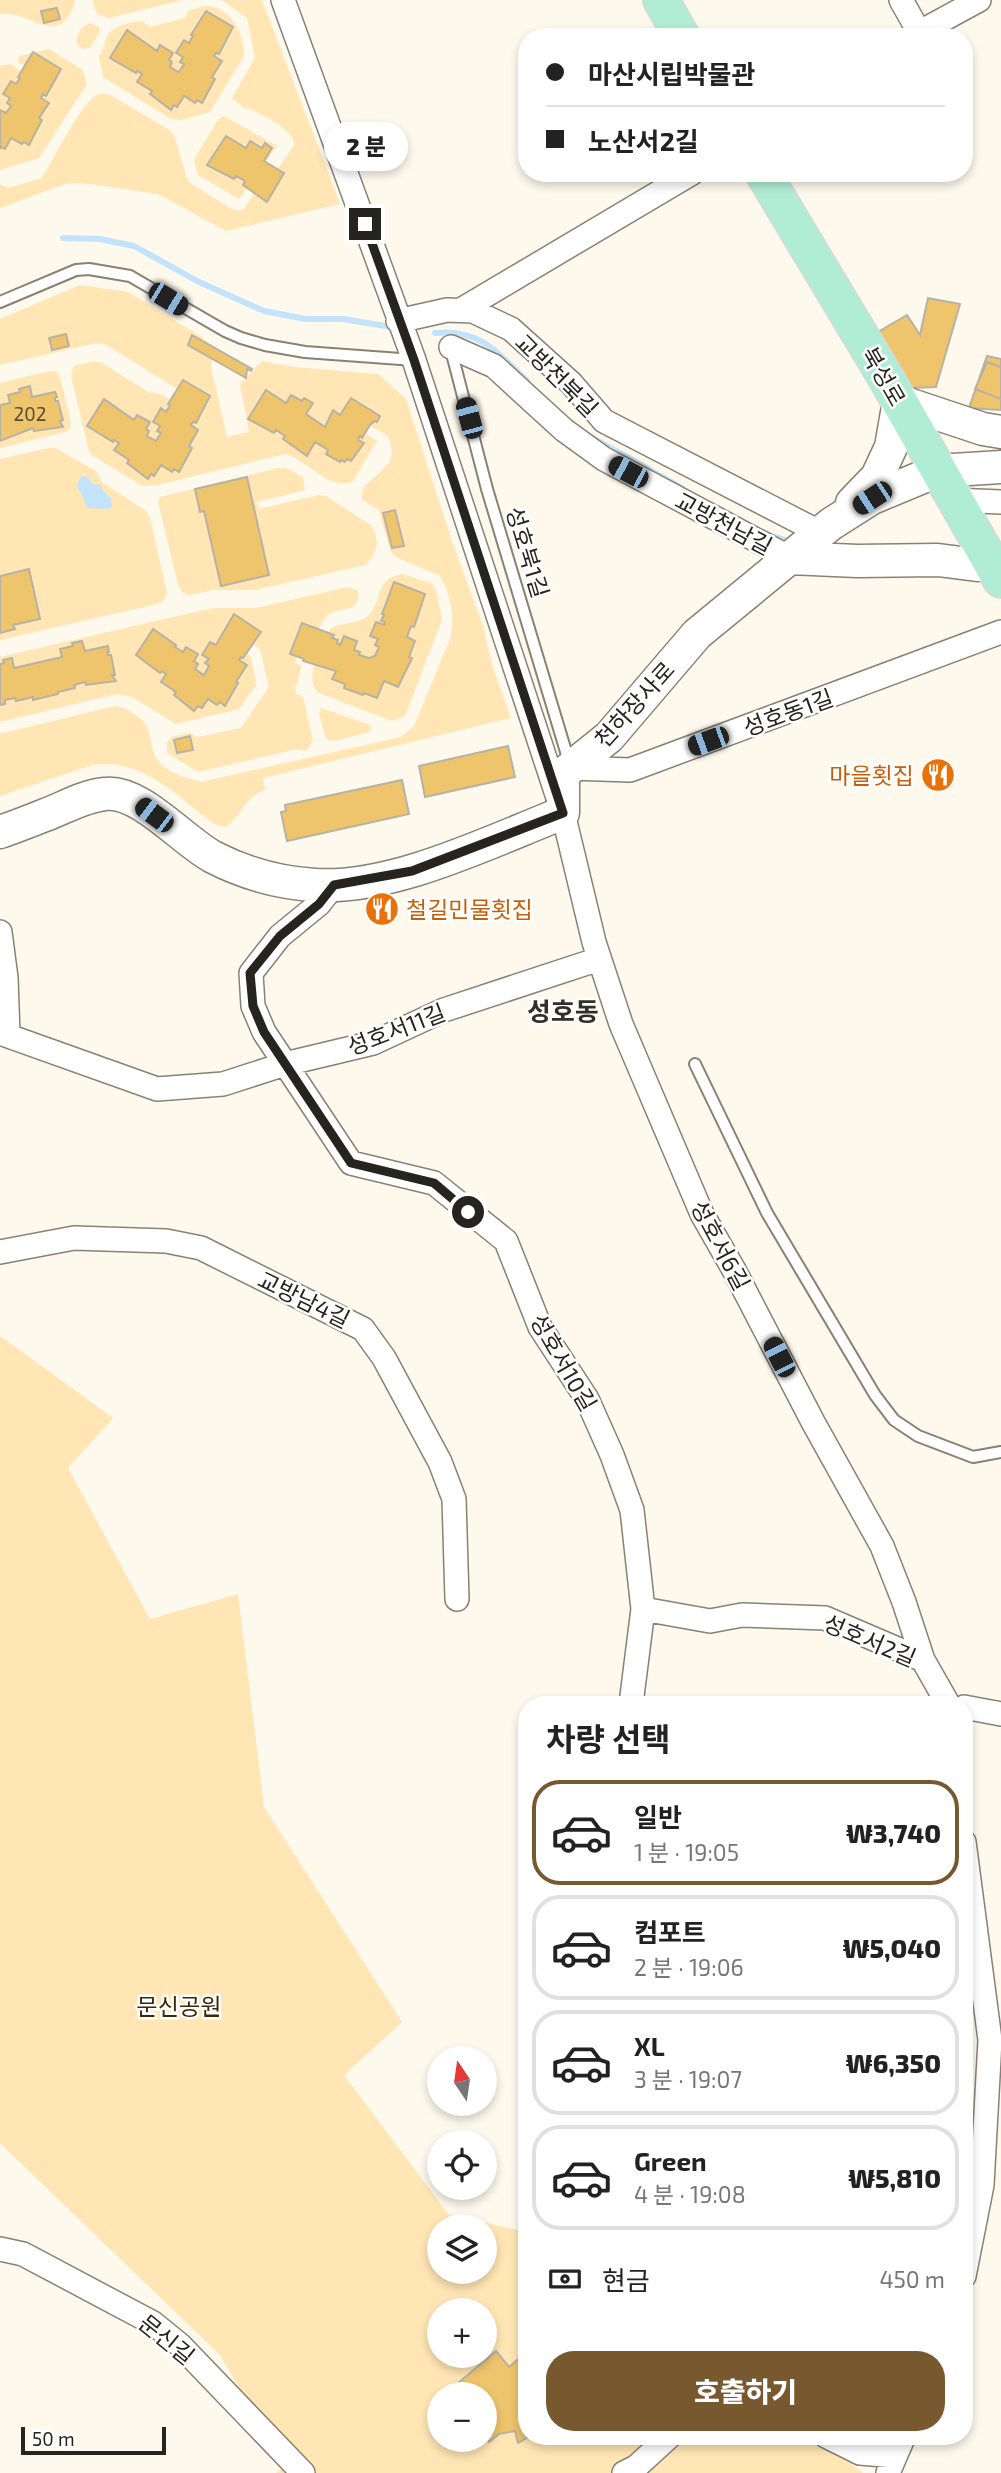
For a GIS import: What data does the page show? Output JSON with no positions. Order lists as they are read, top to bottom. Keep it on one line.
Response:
{"streets":{"main road":["북성로","교방천남길","천하장사로"],"street":["교방천북길","성호동1길","성호서11길","성호서6길","교방남4길","성호서10길","성호서2길","문신길"],"lane":["성호북1길"]},"crossings":[["교방천북길","천하장사로"],["교방천북길","성호서6길"],["북성로","교방천남길"],["북성로","천하장사로"],["교방천남길","성호북1길"],["교방천남길","천하장사로"],["성호북1길","천하장사로"],["성호북1길","성호동1길"],["천하장사로","성호동1길"],["성호서11길","성호서6길"],["성호서11길","성호서10길"],["성호서6길","성호서2길"],["성호서10길","성호서2길"]],"districts":["성호동"],"parks":["문신공원"],"places":{"restaurant":["마을횟집","철길민물횟집"]},"house_numbers":["202"],"scale_bar":"50 m","north":"top","page":{"banner":["마산시립박물관","노산서2길"],"bubble":"2 분","heading":"차량 선택","list":[{"name":"일반","note":"1 분 · 19:05","value":"₩3,740"},{"name":"컴포트","note":"2 분 · 19:06","value":"₩5,040"},{"name":"XL","note":"3 분 · 19:07","value":"₩6,350"},{"name":"Green","note":"4 분 · 19:08","value":"₩5,810"}],"map_buttons":["+","−"],"pay":["현금","450 m"],"buttons":"호출하기","scale":"50 m"}}
